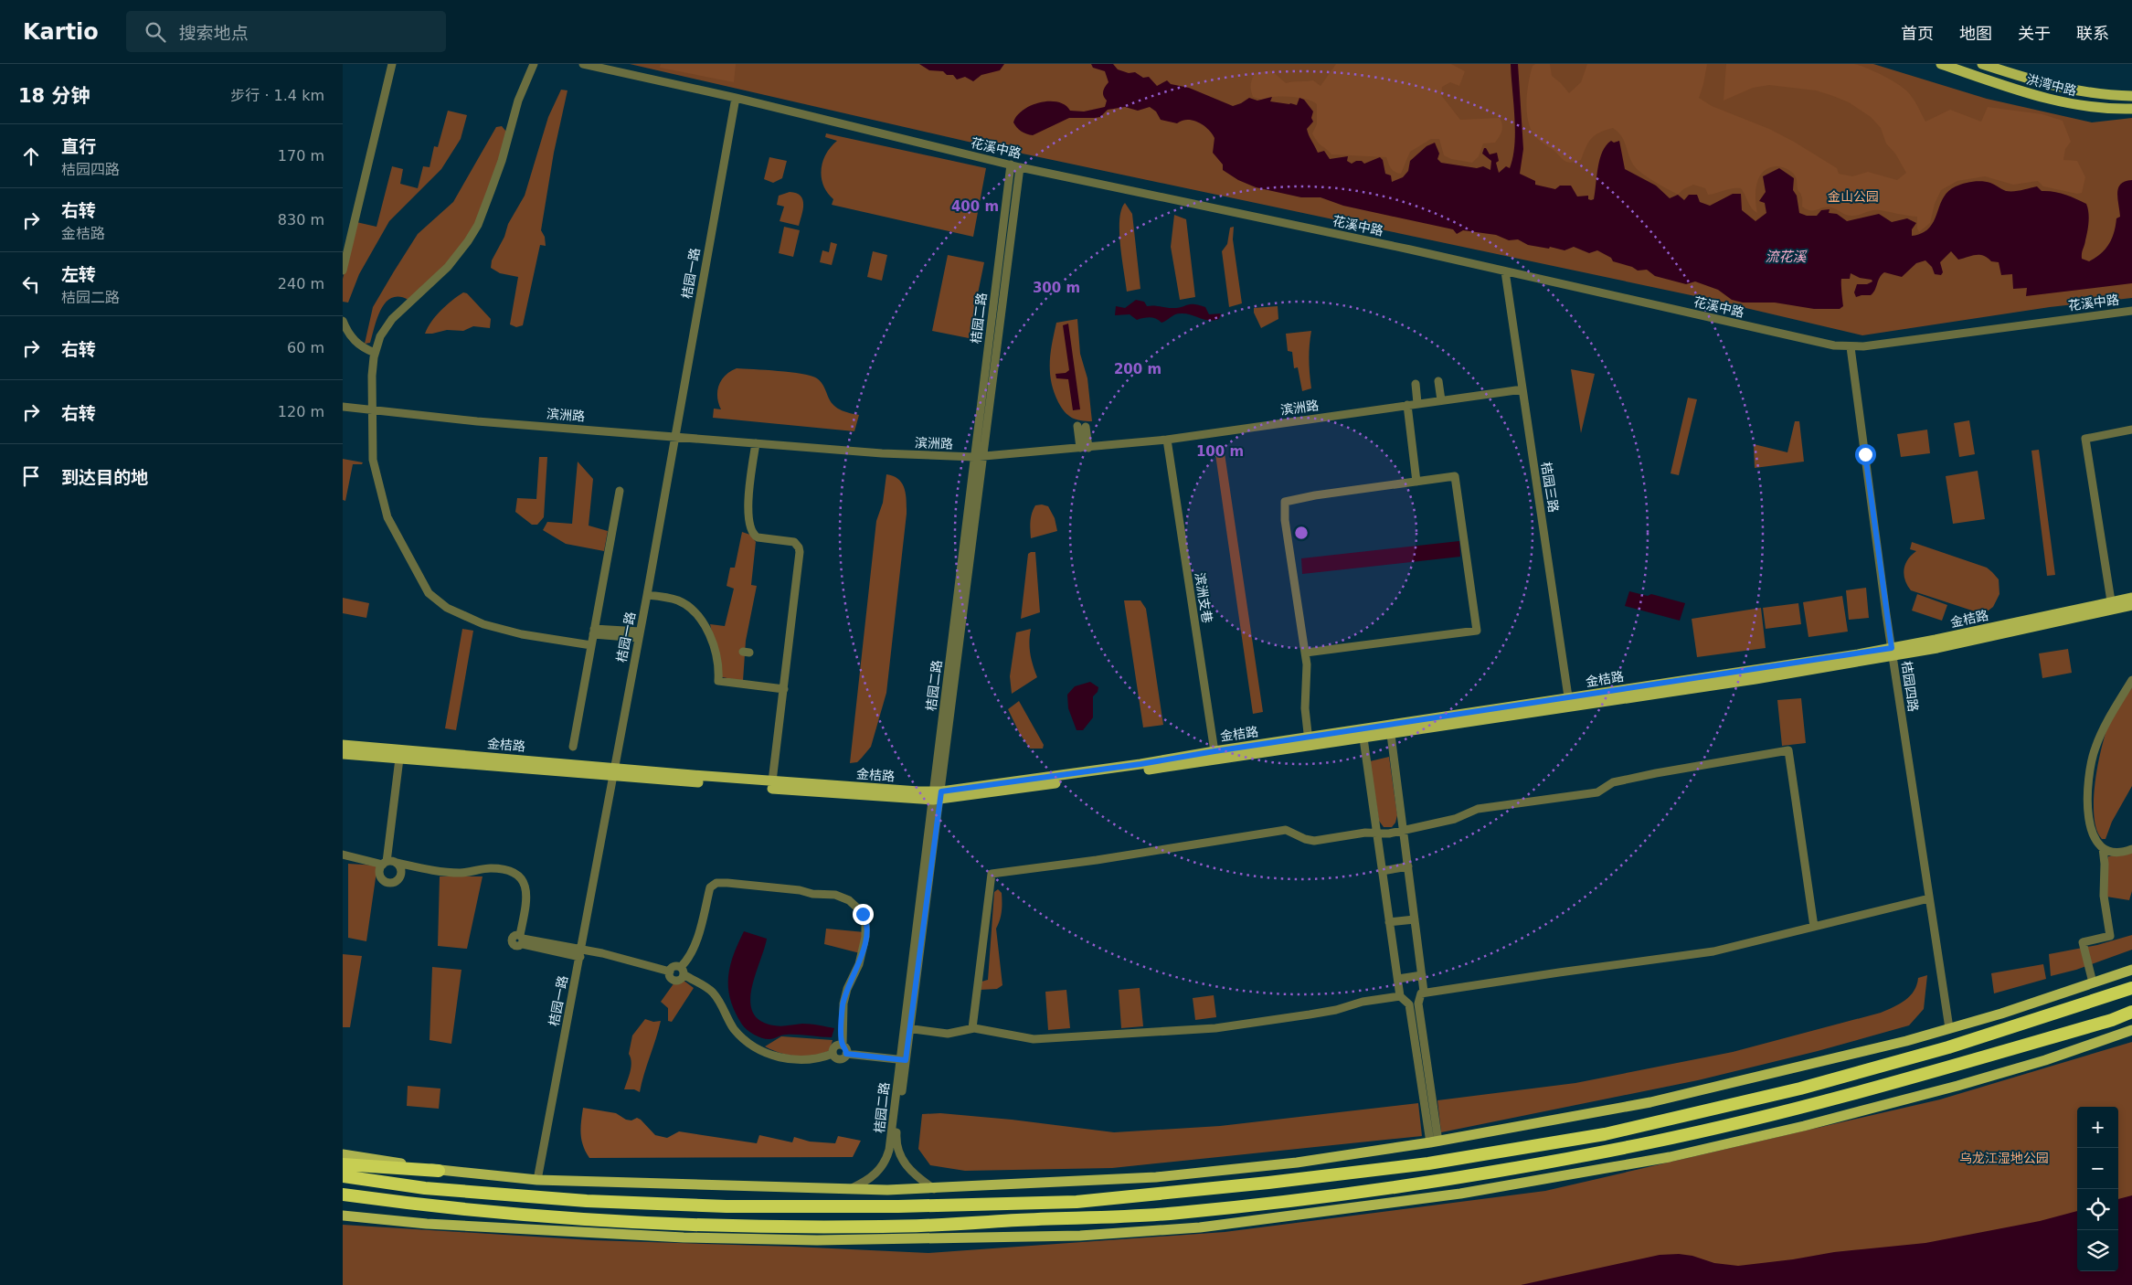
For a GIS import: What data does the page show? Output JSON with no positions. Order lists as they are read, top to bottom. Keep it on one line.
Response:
{"streets":{"main road":["洪湾中路","金桔路"],"street":["花溪中路","桔园一路","桔园二路","滨洲路","桔园三路","滨洲支巷","桔园四路"]},"crossings":[["花溪中路","桔园一路"],["花溪中路","桔园二路"],["花溪中路","桔园三路"],["花溪中路","桔园四路"],["桔园一路","滨洲路"],["桔园一路","金桔路"],["桔园二路","滨洲路"],["桔园二路","金桔路"],["滨洲路","桔园三路"],["滨洲路","滨洲支巷"],["桔园三路","金桔路"],["滨洲支巷","金桔路"],["金桔路","桔园四路"]],"water":["流花溪"],"parks":["金山公园","乌龙江湿地公园"],"page":{"header":"Kartio","search":"搜索地点","nav":["首页","地图","关于","联系"],"heading":["18 分钟","步行 · 1.4 km"],"list":[["直行","桔园四路","170 m"],["右转","金桔路","830 m"],["左转","桔园二路","240 m"],["右转","60 m"],["右转","120 m"],"到达目的地"],"map_buttons":["+","−"]},"rings":["400 m","300 m","200 m","100 m"]}
